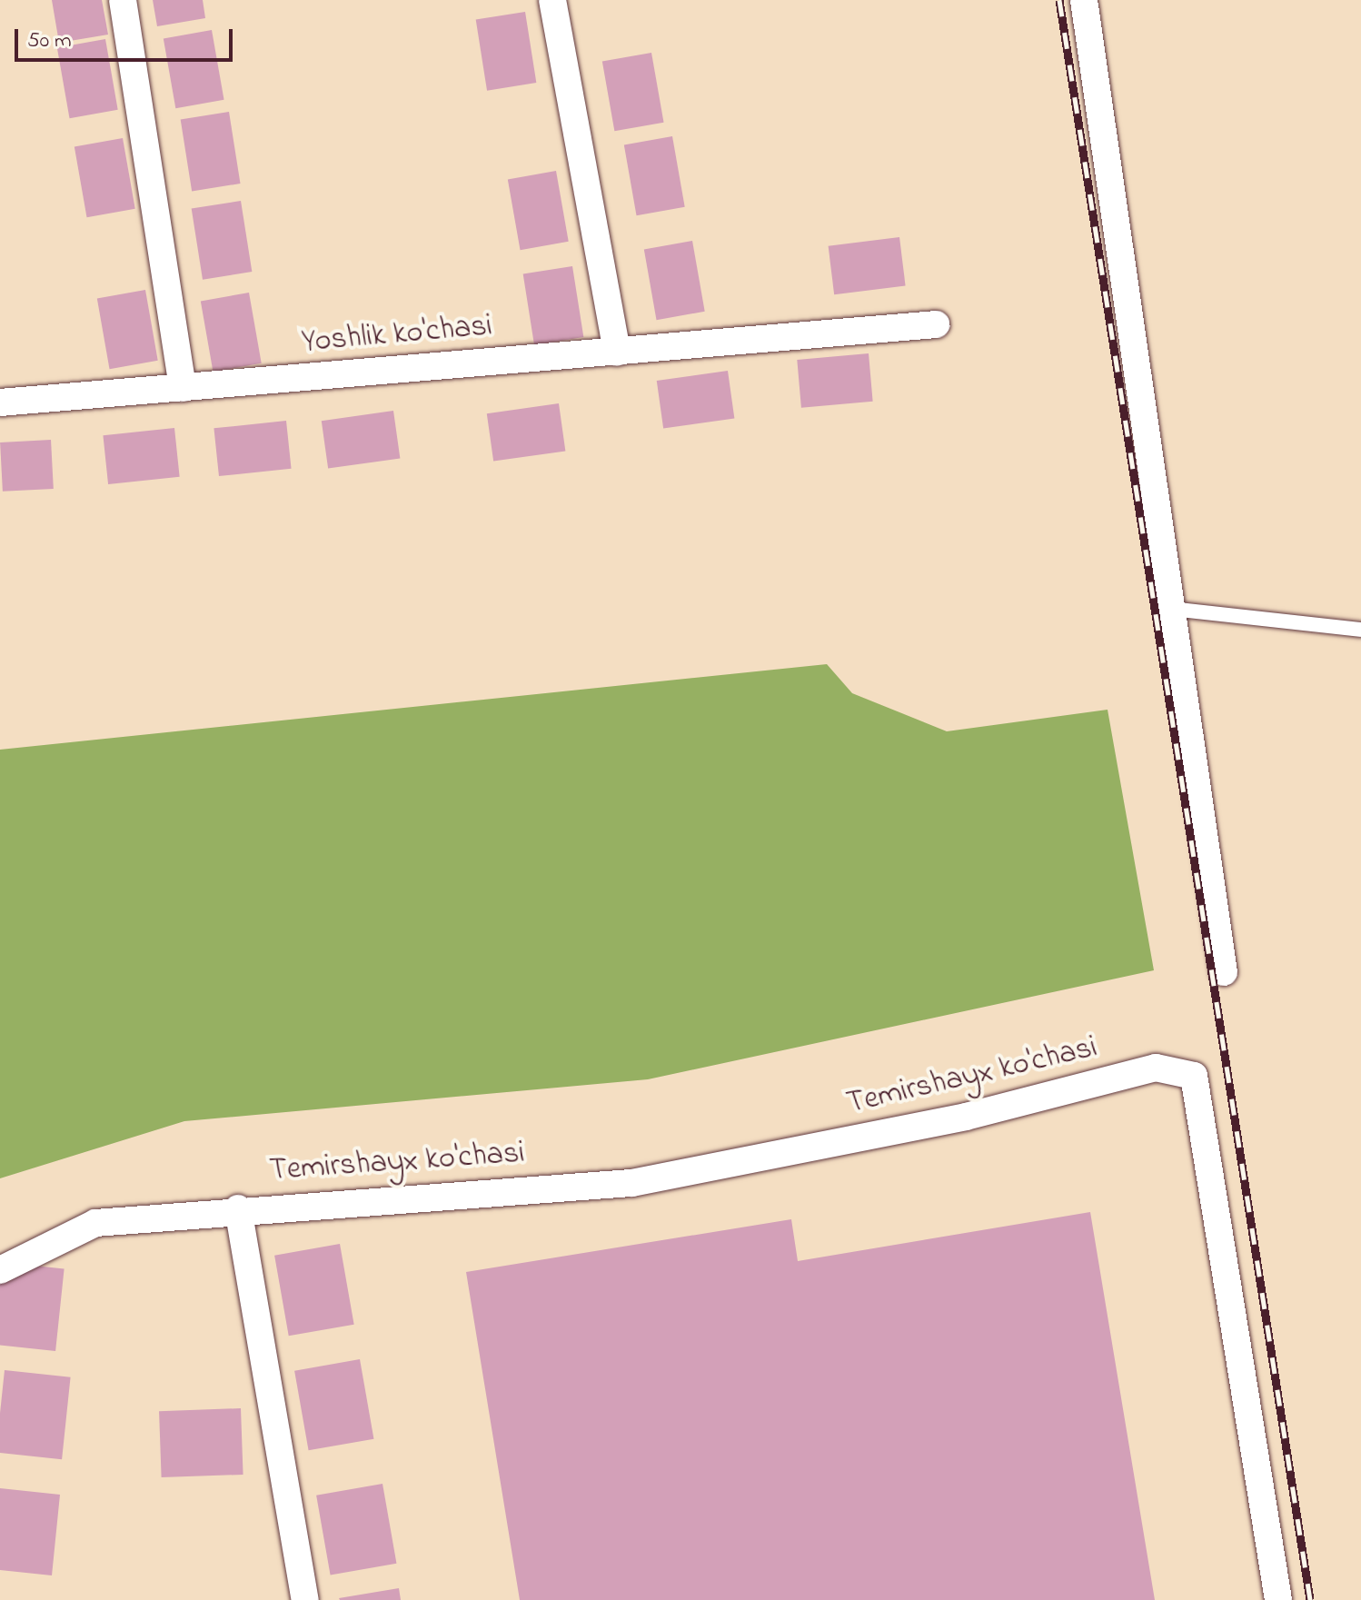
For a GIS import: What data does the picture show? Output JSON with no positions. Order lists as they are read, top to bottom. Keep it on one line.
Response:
{"streets":{"street":["Yoshlik ko'chasi","Temirshayx ko'chasi"]},"scale_bar":"50 m"}
